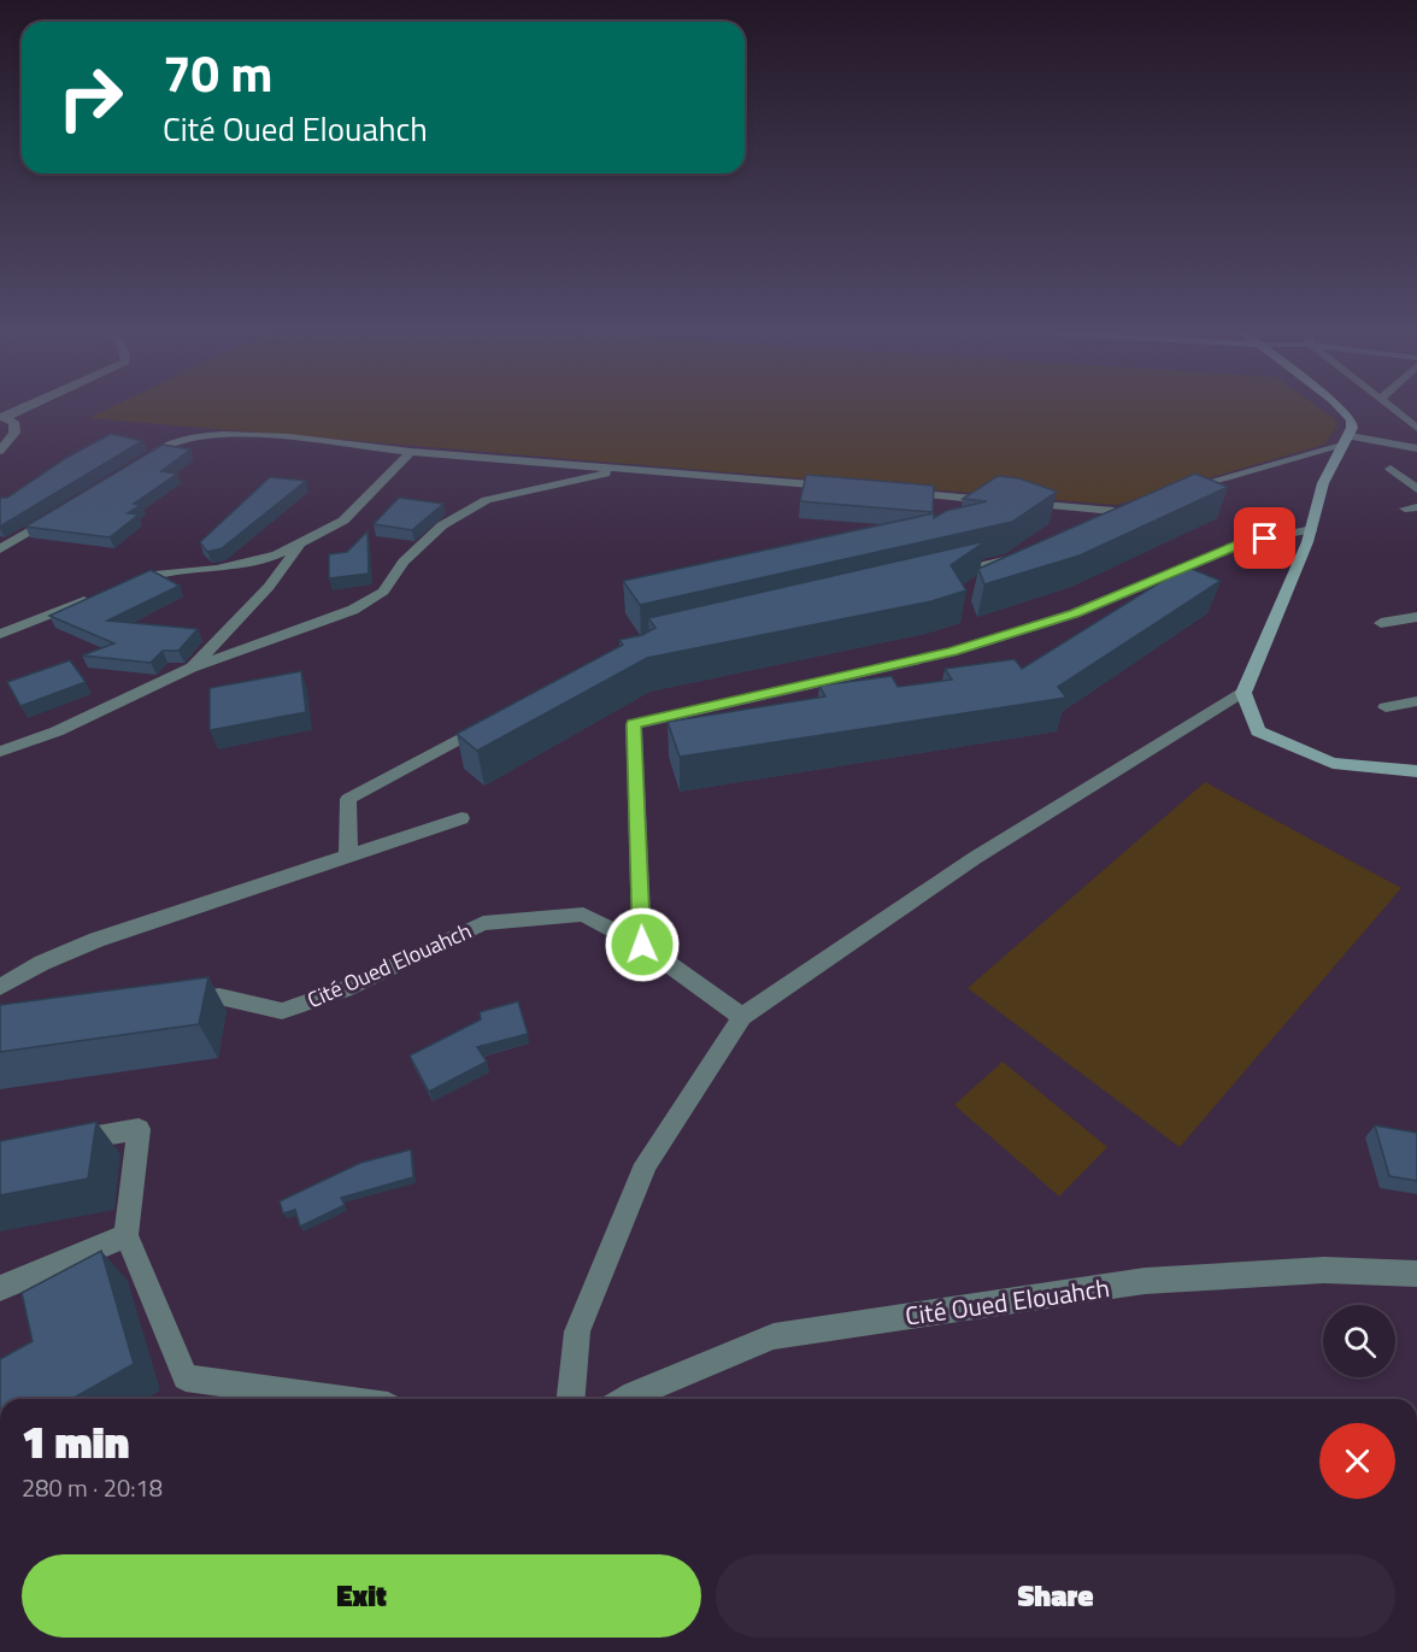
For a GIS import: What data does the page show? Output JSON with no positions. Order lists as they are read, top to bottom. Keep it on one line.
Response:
{"streets":{"street":["Cité Oued Elouahch"]},"page":{"turn":["70 m","Cité Oued Elouahch"],"heading":["1 min","280 m · 20:18"],"buttons":["Exit","Share"]}}
